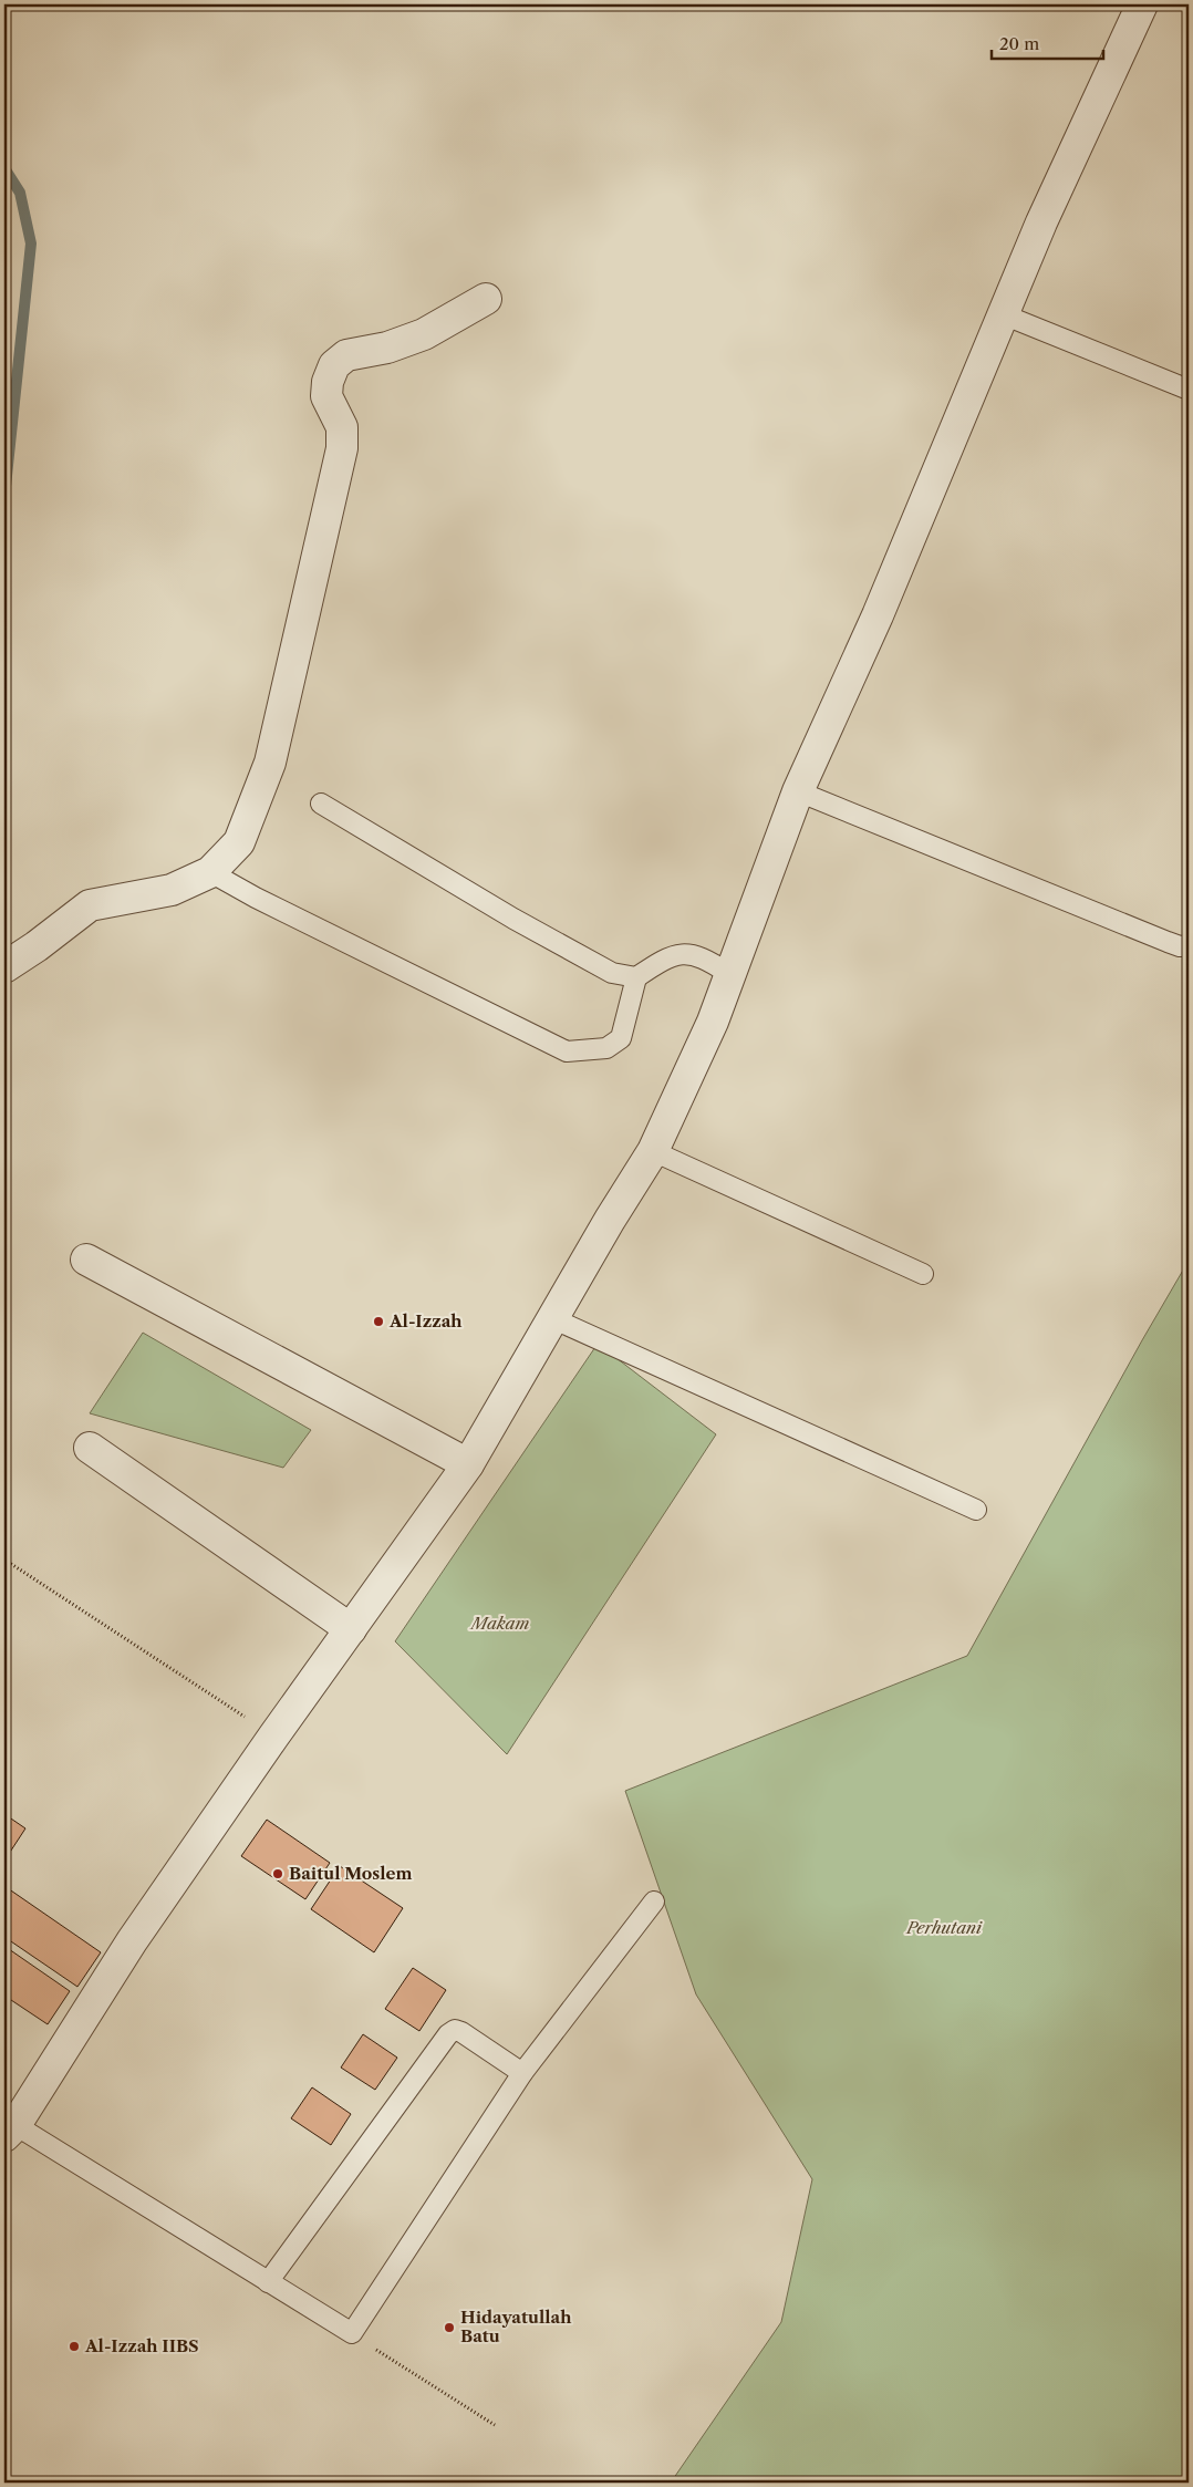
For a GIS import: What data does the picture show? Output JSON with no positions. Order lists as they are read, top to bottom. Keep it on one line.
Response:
{"parks":["Makam","Perhutani"],"places":["Al-Izzah","Baitul Moslem","Hidayatullah Batu","Al-Izzah IIBS"],"scale_bar":"20 m"}
